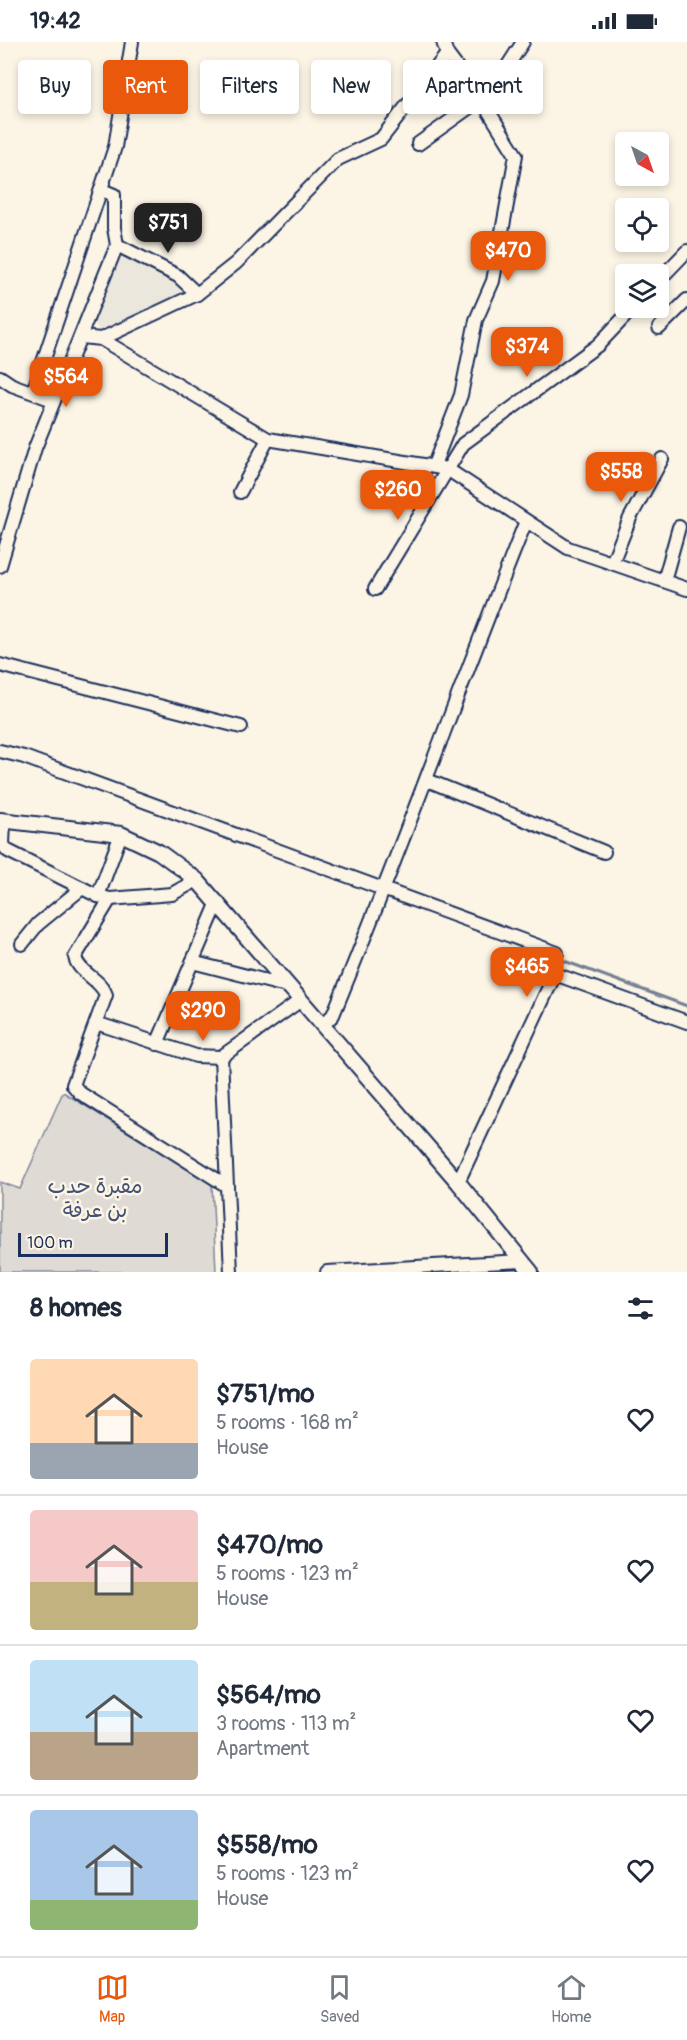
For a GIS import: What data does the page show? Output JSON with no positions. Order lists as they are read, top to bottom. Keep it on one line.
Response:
{"parks":["مقبرة حدب بن عرفة"],"scale_bar":"100 m","north":"bottom right","page":{"status":"19:42","chip":["Buy","Rent","Filters","New","Apartment"],"price":["$751","$470","$374","$564","$558","$260","$465","$290"],"scale":"100 m","heading":"8 homes","list":[{"name":"$751/mo","note":"5 rooms · 168 m² · House"},{"name":"$470/mo","note":"5 rooms · 123 m² · House"},{"name":"$564/mo","note":"3 rooms · 113 m² · Apartment"},{"name":"$558/mo","note":"5 rooms · 123 m² · House"}],"tabs":["Map","Saved","Home"]}}
